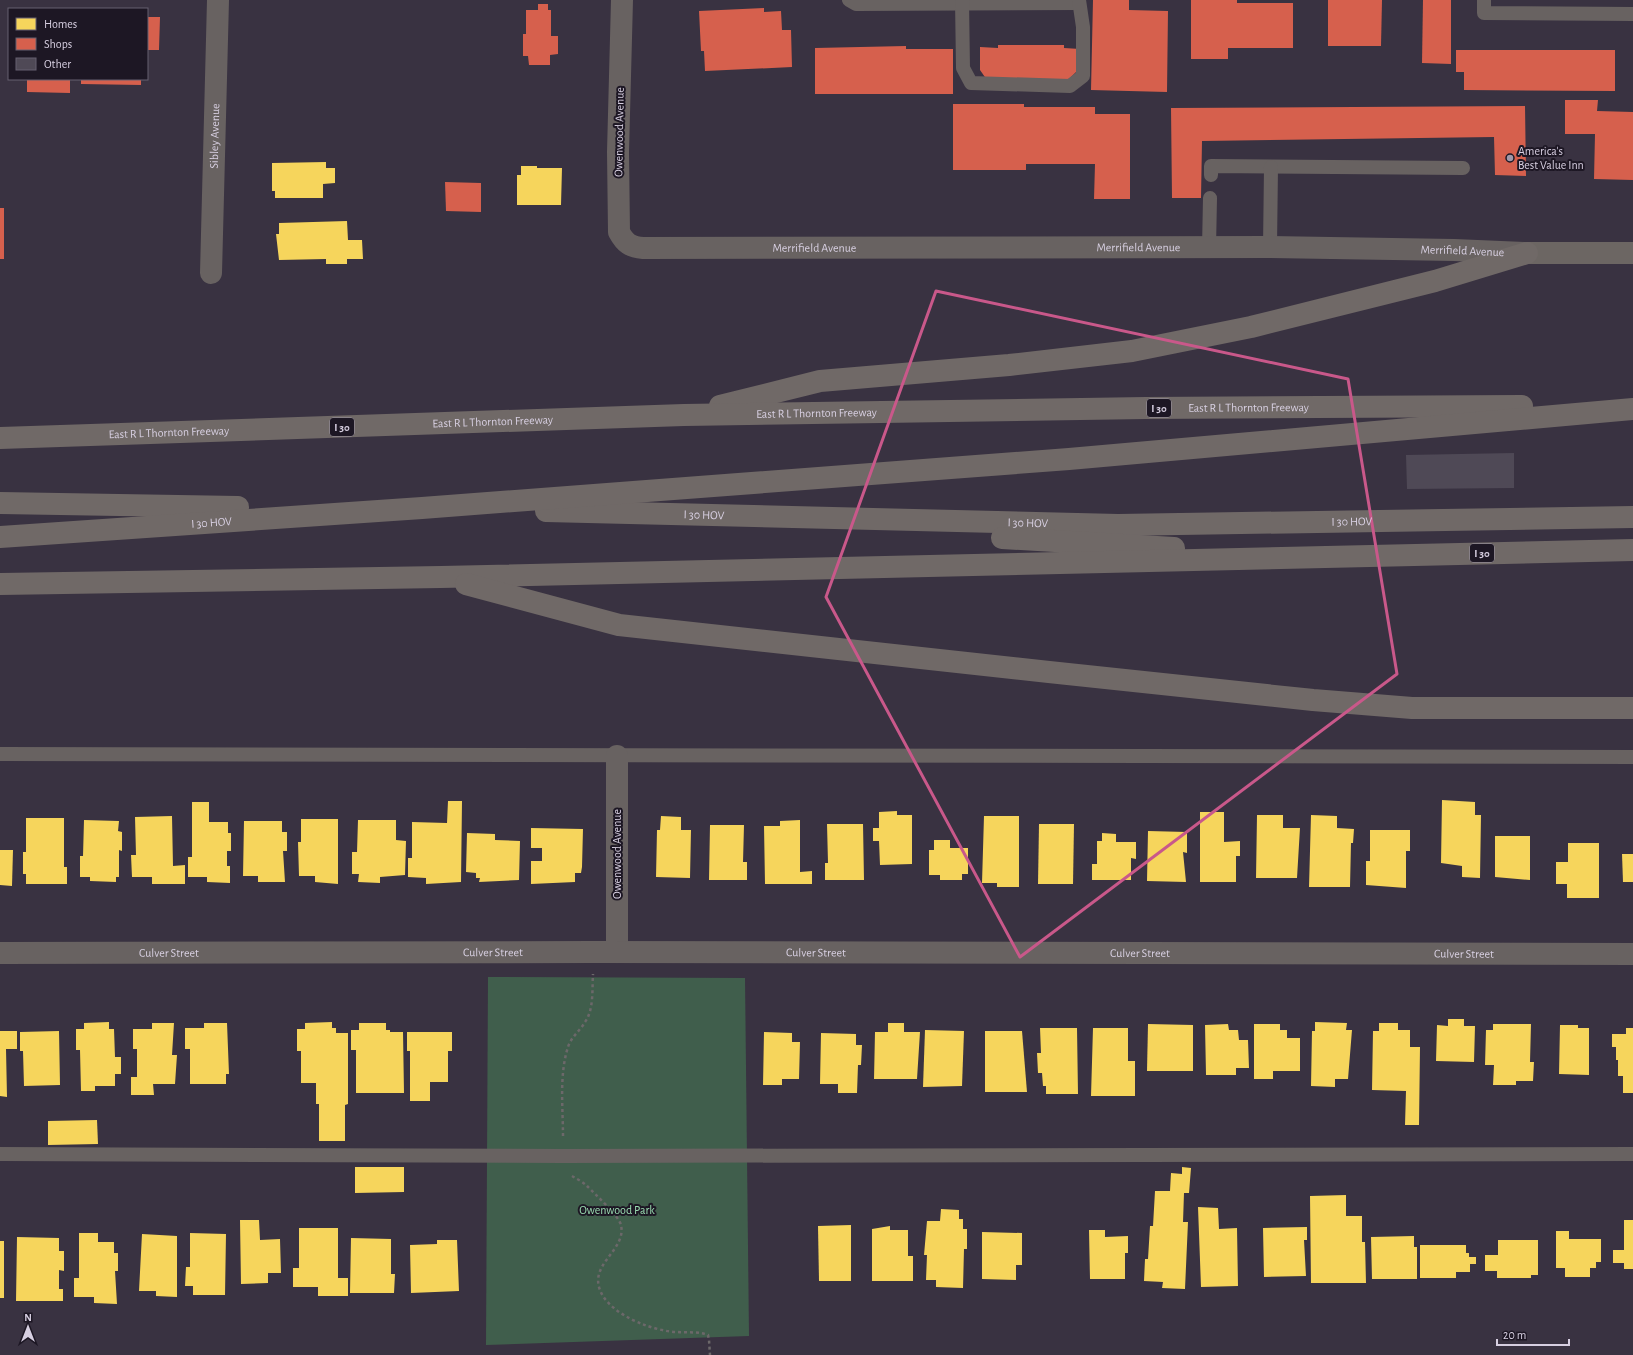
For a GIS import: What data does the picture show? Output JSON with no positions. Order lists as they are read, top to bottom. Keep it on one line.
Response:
{"streets":{"highway":["East R L Thornton Freeway","I 30","I 30 HOV"],"main road":["Merrifield Avenue"],"street":["Owenwood Avenue","Sibley Avenue","Culver Street"]},"crossings":[["Owenwood Avenue","Merrifield Avenue"],["Owenwood Avenue","Culver Street"]],"parks":["Owenwood Park"],"places":["America's Best Value Inn"],"legend":["Homes","Shops","Other"],"scale_bar":"20 m","north":"top"}
